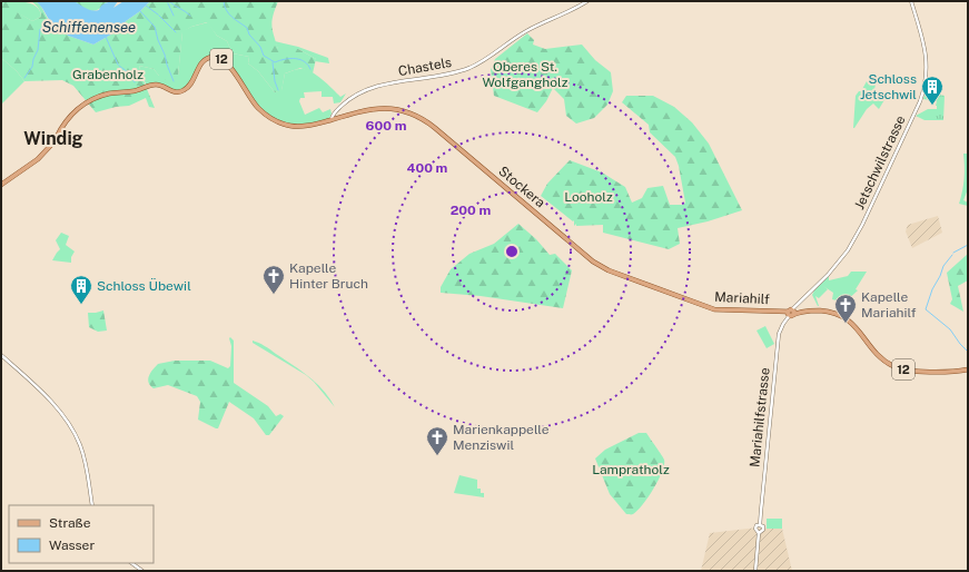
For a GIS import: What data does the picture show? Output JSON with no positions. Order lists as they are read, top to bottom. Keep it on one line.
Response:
{"streets":{"main road":["12","Chastels","Jetschwilstrasse","Stockera","Mariahilf","Mariahilfstrasse"]},"crossings":[["12","Chastels"],["12","Stockera"],["Chastels","Stockera"],["Jetschwilstrasse","Mariahilf"],["Jetschwilstrasse","Mariahilfstrasse"],["Stockera","Mariahilf"],["Mariahilf","Mariahilfstrasse"]],"districts":["Windig"],"water":["Schiffenensee"],"parks":["Oberes St. Wolfgangholz","Grabenholz","Looholz","Lampratholz"],"places":{"building":["Schloss Jetschwil","Schloss Übewil"],"church":["Kapelle Hinter Bruch","Kapelle Mariahilf","Marienkappelle Menziswil"]},"legend":["Straße","Wasser"],"rings":["600 m","400 m","200 m"]}
